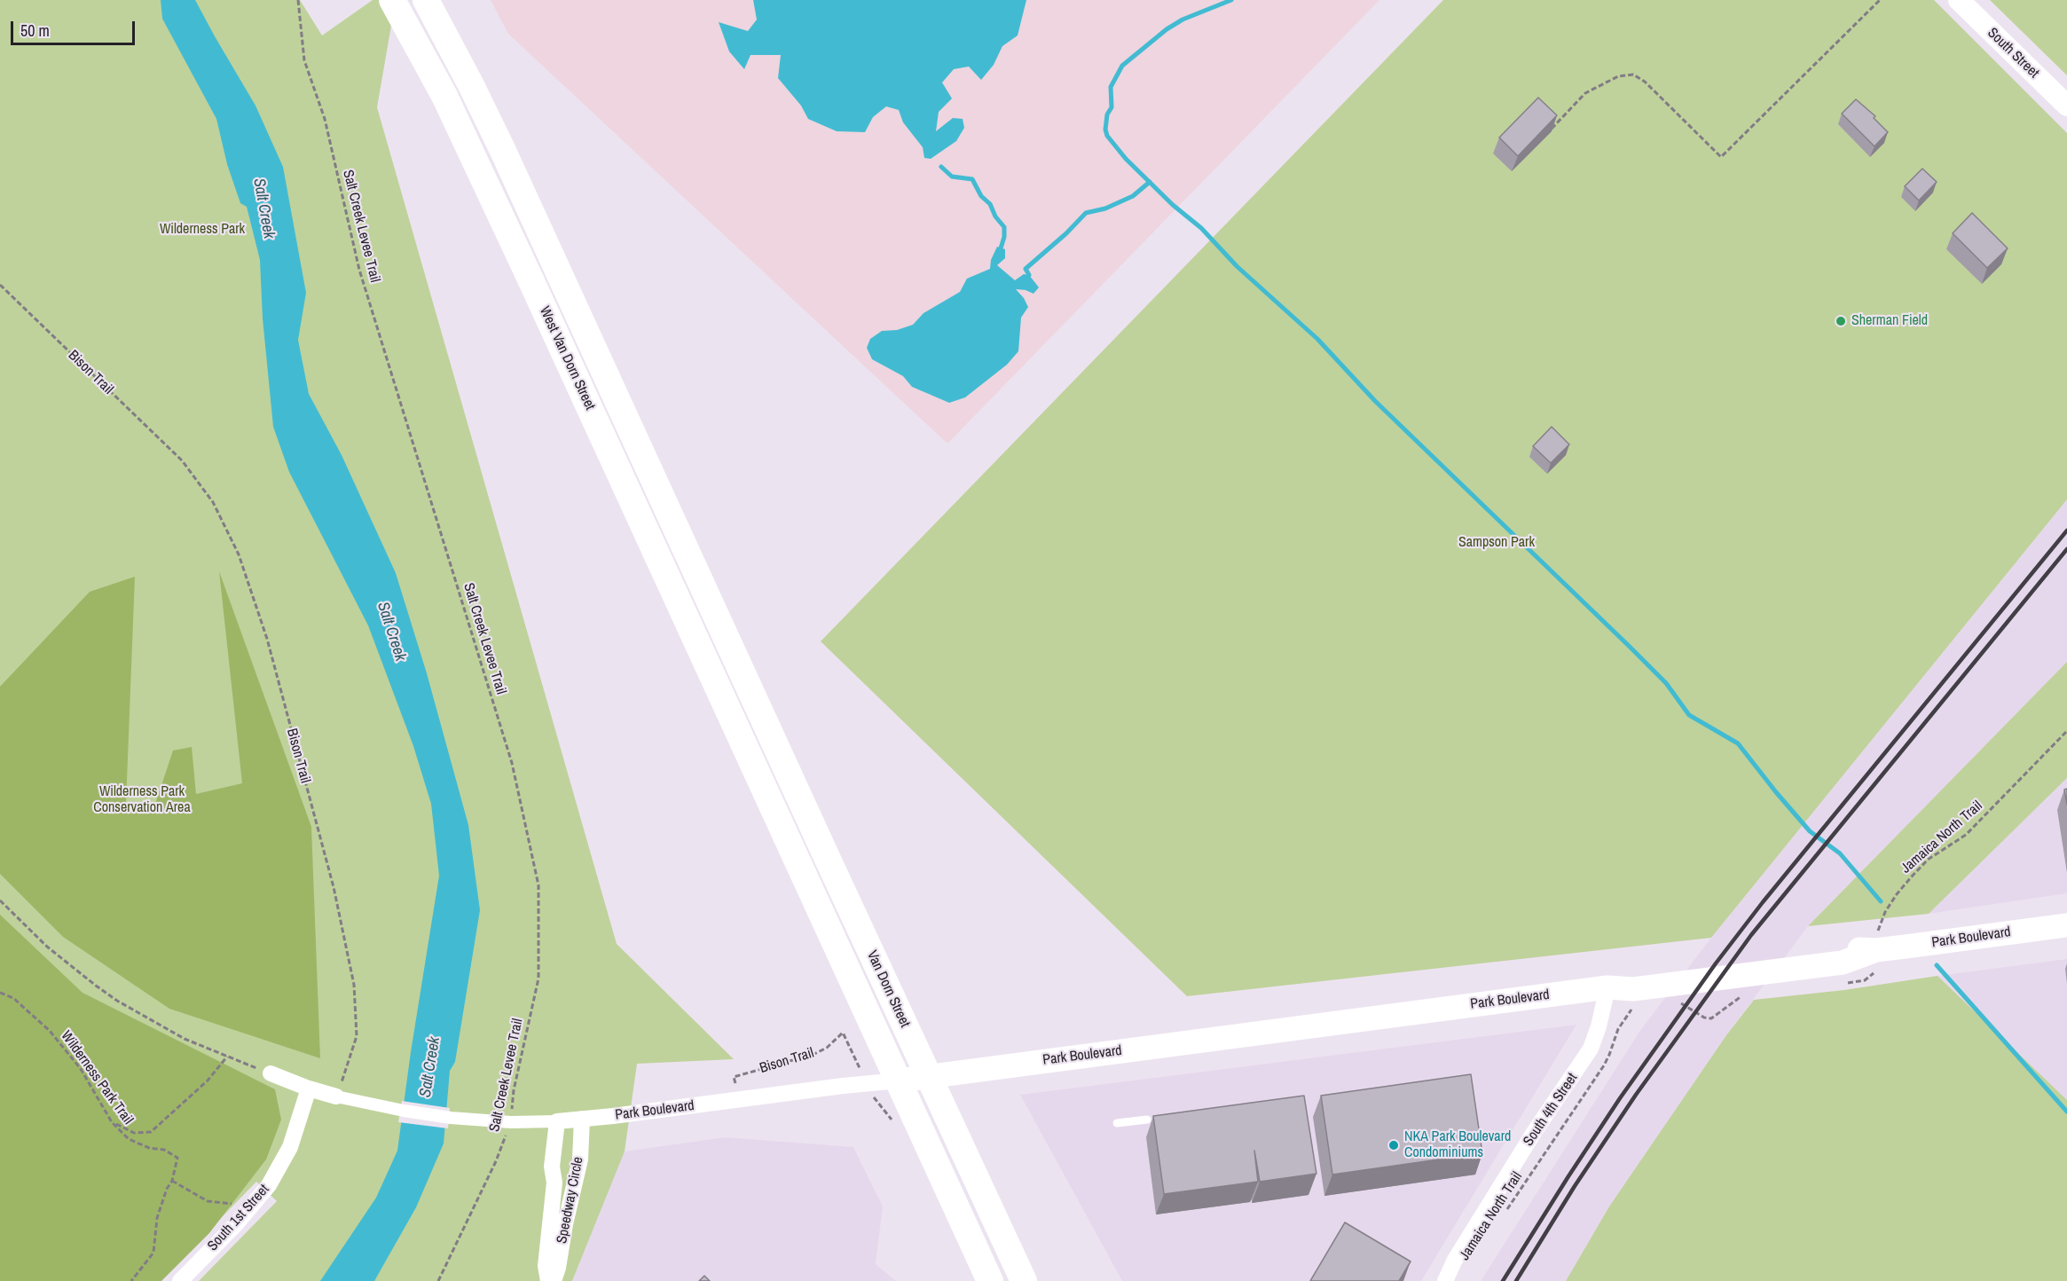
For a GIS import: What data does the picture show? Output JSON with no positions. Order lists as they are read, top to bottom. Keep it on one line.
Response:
{"streets":{"main road":["West Van Dorn Street","Park Boulevard","Van Dorn Street"],"street":["South Street","South 4th Street","Speedway Circle","South 1st Street"],"path":["Salt Creek Levee Trail","Bison Trail","Jamaica North Trail","Wilderness Park Trail"]},"crossings":[["West Van Dorn Street","Van Dorn Street"],["Bison Trail","Park Boulevard"],["Jamaica North Trail","Park Boulevard"],["Park Boulevard","Van Dorn Street"],["Park Boulevard","South 4th Street"],["Park Boulevard","Speedway Circle"]],"water":["Salt Creek"],"parks":["Wilderness Park","Sampson Park","Wilderness Park Conservation Area"],"places":["Sherman Field","NKA Park Boulevard Condominiums"],"scale_bar":"50 m"}
